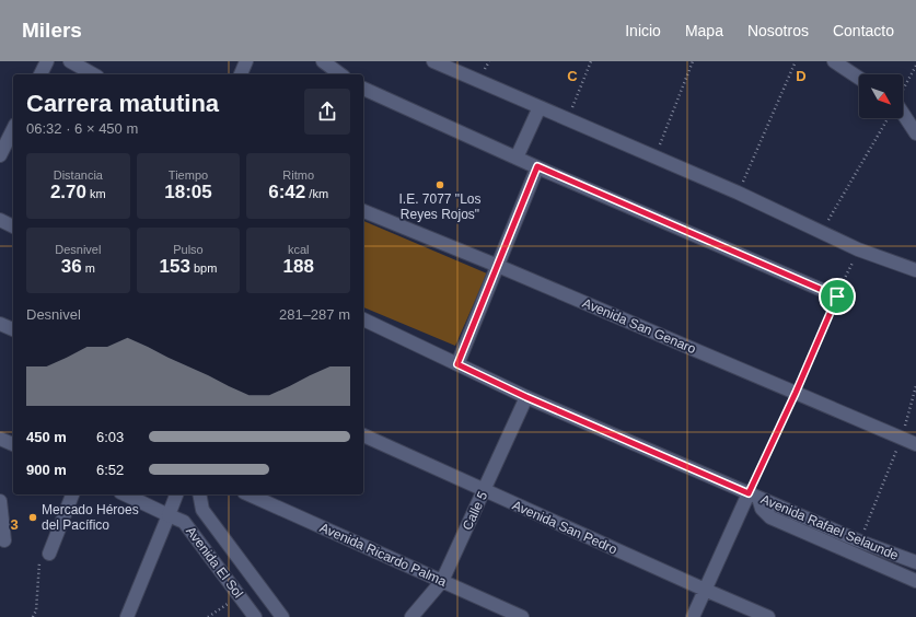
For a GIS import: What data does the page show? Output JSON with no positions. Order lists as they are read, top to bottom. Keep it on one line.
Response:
{"streets":{"street":["Avenida San Genaro","Calle 5","Avenida San Pedro","Avenida Rafael Selaunde","Avenida Ricardo Palma","Avenida El Sol"]},"crossings":[["Calle 5","Avenida San Pedro"],["Calle 5","Avenida Rafael Selaunde"],["Calle 5","Avenida Ricardo Palma"]],"places":["I.E. 7077 \"Los Reyes Rojos\"","Mercado Héroes del Pacífico"],"north":"bottom right","page":{"header":"Milers","nav":["Inicio","Mapa","Nosotros","Contacto"],"heading":["Carrera matutina","06:32 · 6 × 450 m"],"stats":[["Distancia","2.70 km"],["Tiempo","18:05"],["Ritmo","6:42 /km"],["Desnivel","36 m"],["Pulso","153 bpm"],["kcal","188"]],"chart":["Desnivel","281–287 m"],"list":[{"name":"450 m","note":"6:03"},{"name":"900 m","note":"6:52"}]},"grid":{"columns":["C","D"],"rows":["3"]}}
